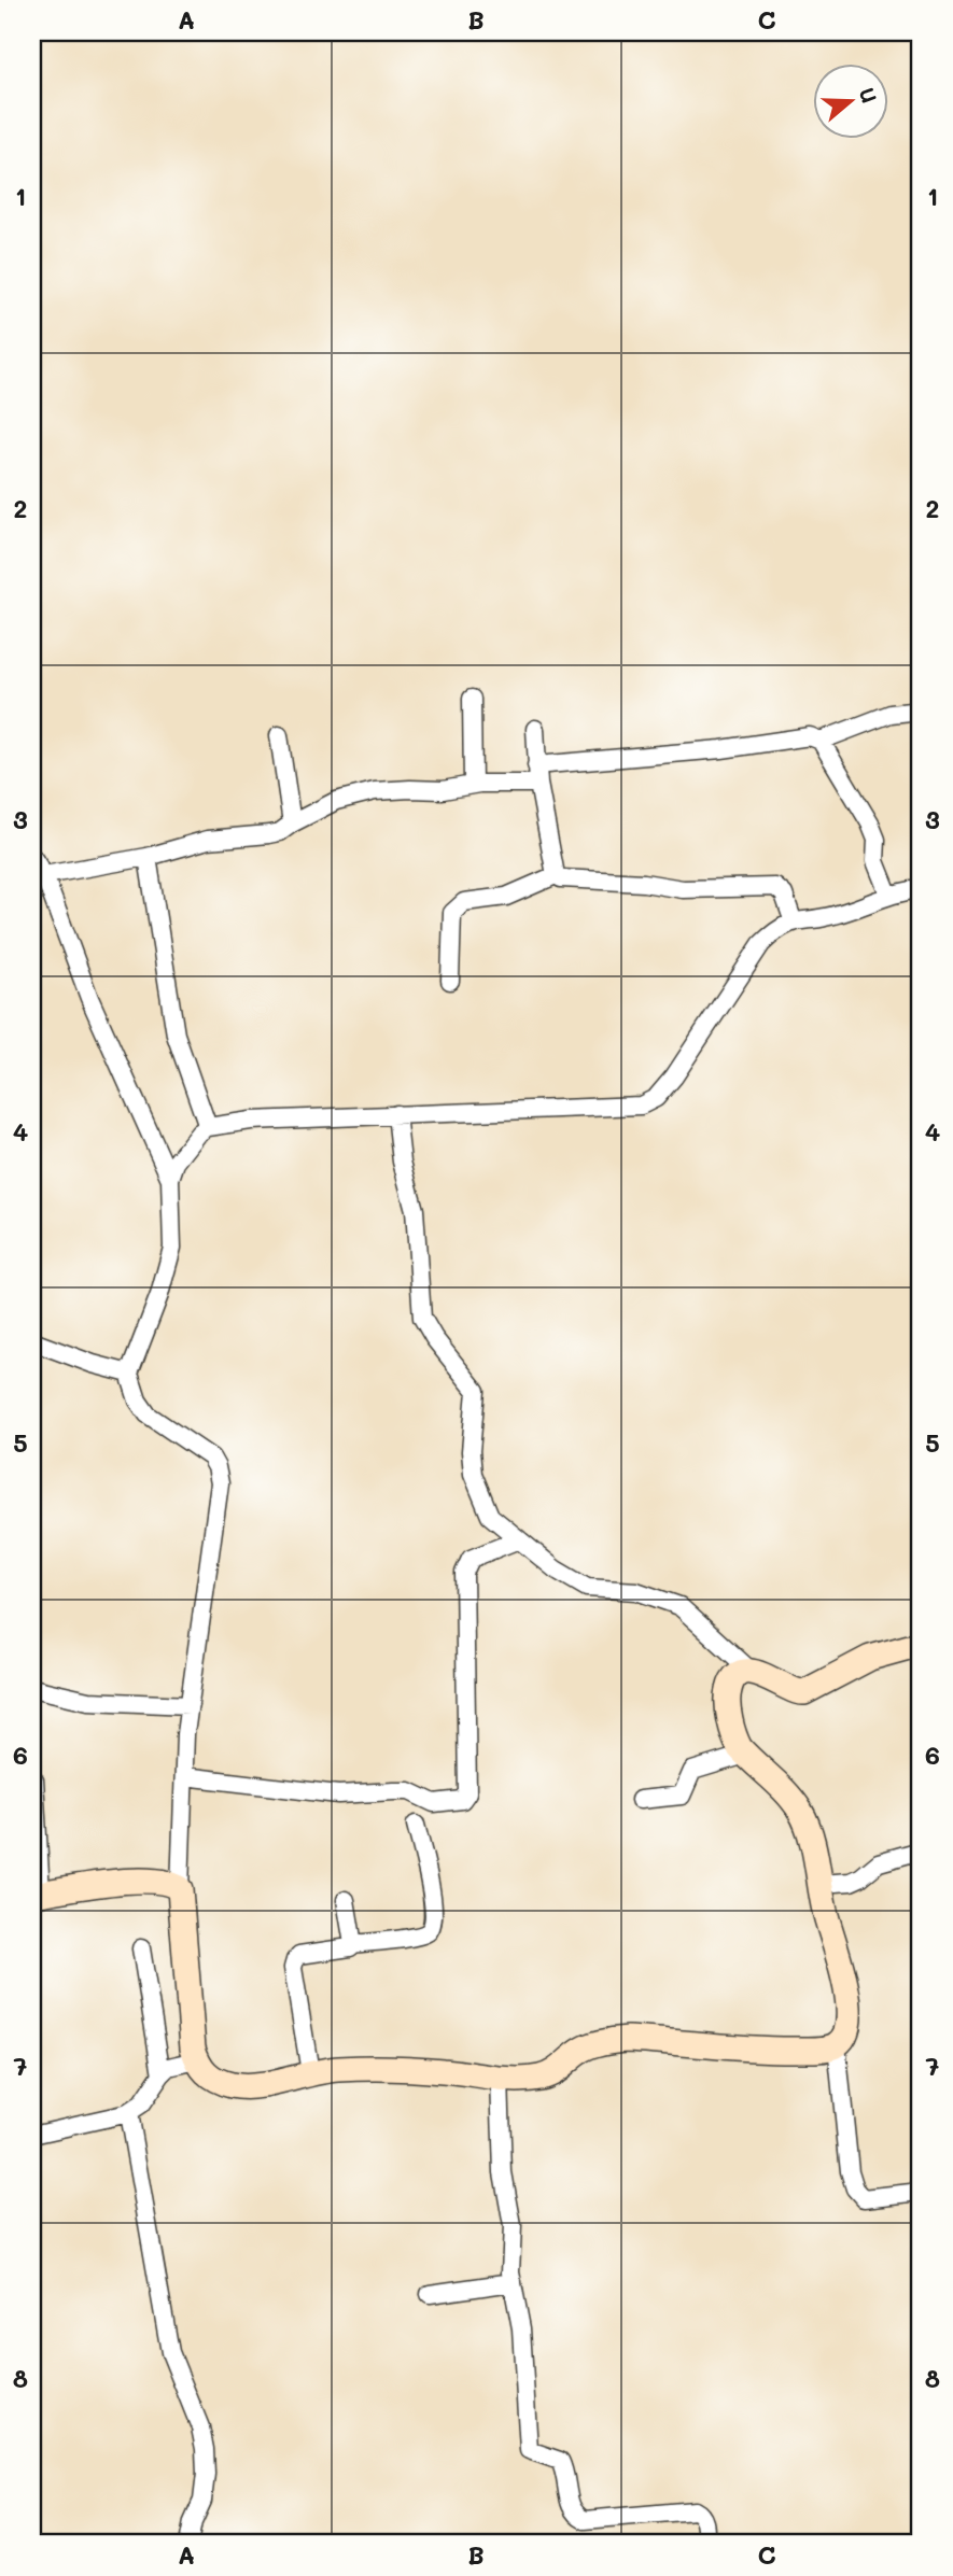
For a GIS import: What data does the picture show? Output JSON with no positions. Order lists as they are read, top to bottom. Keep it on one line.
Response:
{"north":"right","grid":{"columns":["A","B","C"],"rows":["1","2","3","4","5","6","7","8"]}}
